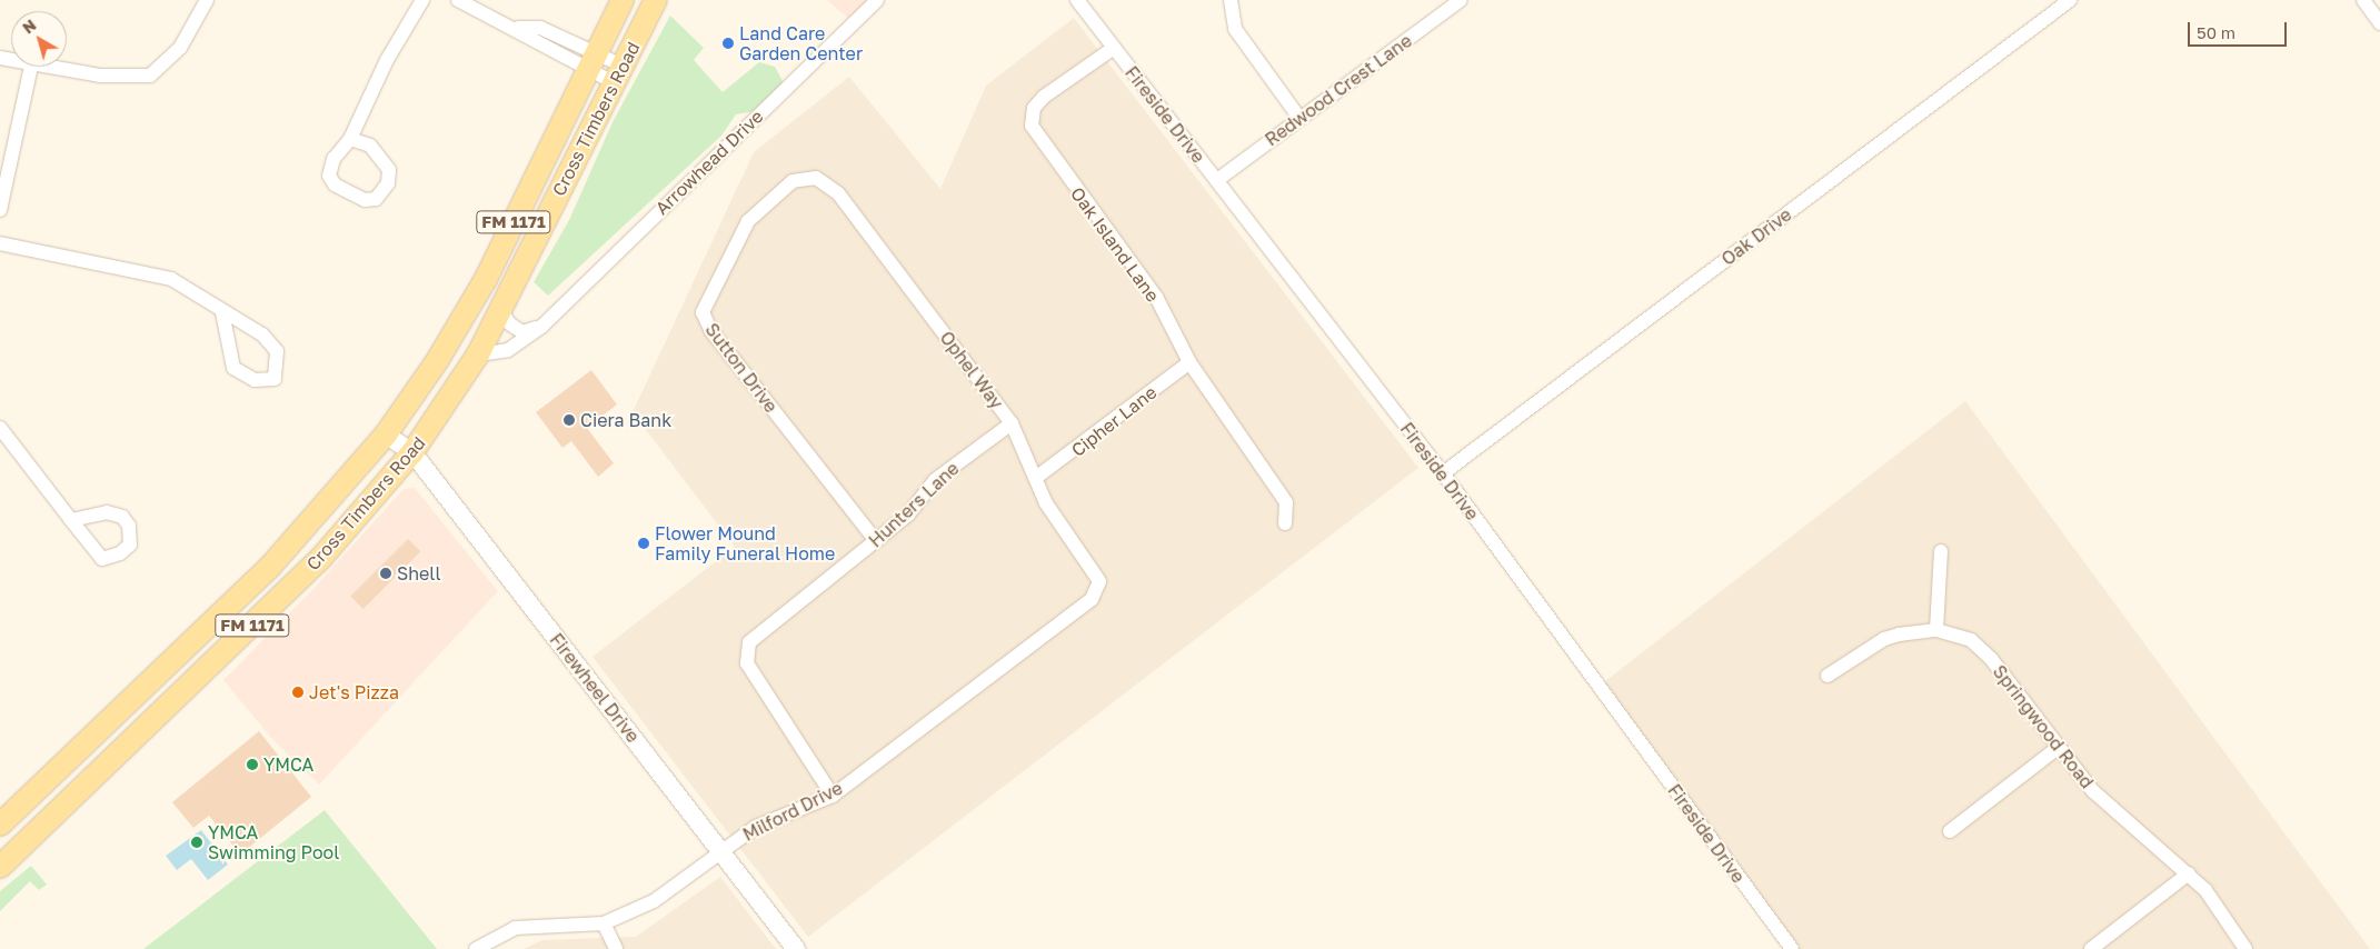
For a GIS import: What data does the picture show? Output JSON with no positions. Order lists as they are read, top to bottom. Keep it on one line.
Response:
{"streets":{"main road":["Cross Timbers Road","FM 1171"],"street":["Redwood Crest Lane","Fireside Drive","Arrowhead Drive","Oak Drive","Oak Island Lane","Sutton Drive","Ophel Way","Cipher Lane","Hunters Lane","Firewheel Drive","Springwood Road","Milford Drive"]},"crossings":[["Redwood Crest Lane","Fireside Drive"],["Fireside Drive","Oak Drive"],["Fireside Drive","Oak Island Lane"],["Cross Timbers Road","Arrowhead Drive"],["Cross Timbers Road","Firewheel Drive"],["Oak Island Lane","Cipher Lane"],["Sutton Drive","Ophel Way"],["Sutton Drive","Hunters Lane"],["Ophel Way","Cipher Lane"],["Ophel Way","Hunters Lane"],["Ophel Way","Milford Drive"],["Hunters Lane","Milford Drive"],["Firewheel Drive","Milford Drive"]],"places":["Land Care Garden Center","Ciera Bank","Flower Mound Family Funeral Home","Shell","Jet's Pizza","YMCA","YMCA Swimming Pool"],"scale_bar":"50 m","north":"top left"}
